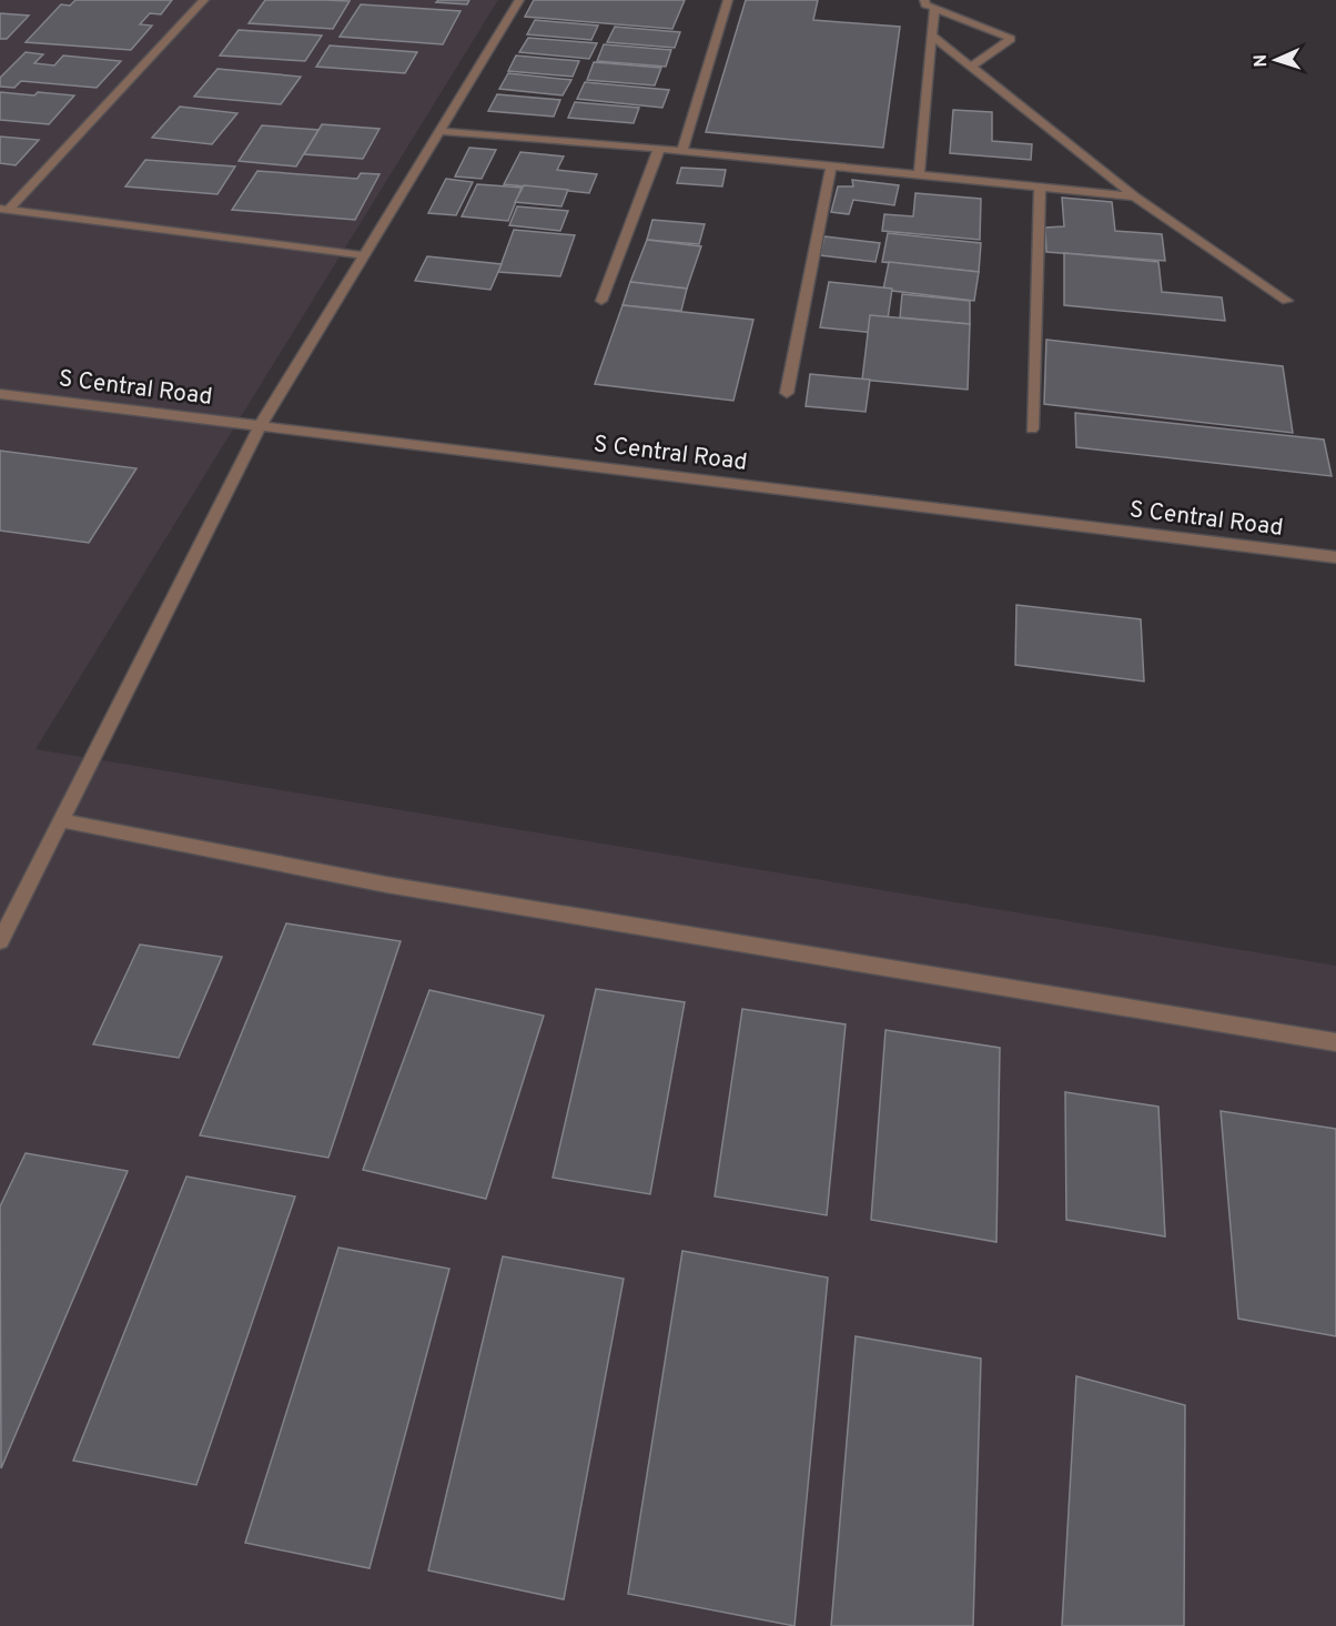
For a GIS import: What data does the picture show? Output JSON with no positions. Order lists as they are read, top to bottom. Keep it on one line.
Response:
{"streets":{"street":["S Central Road"]},"north":"left"}
